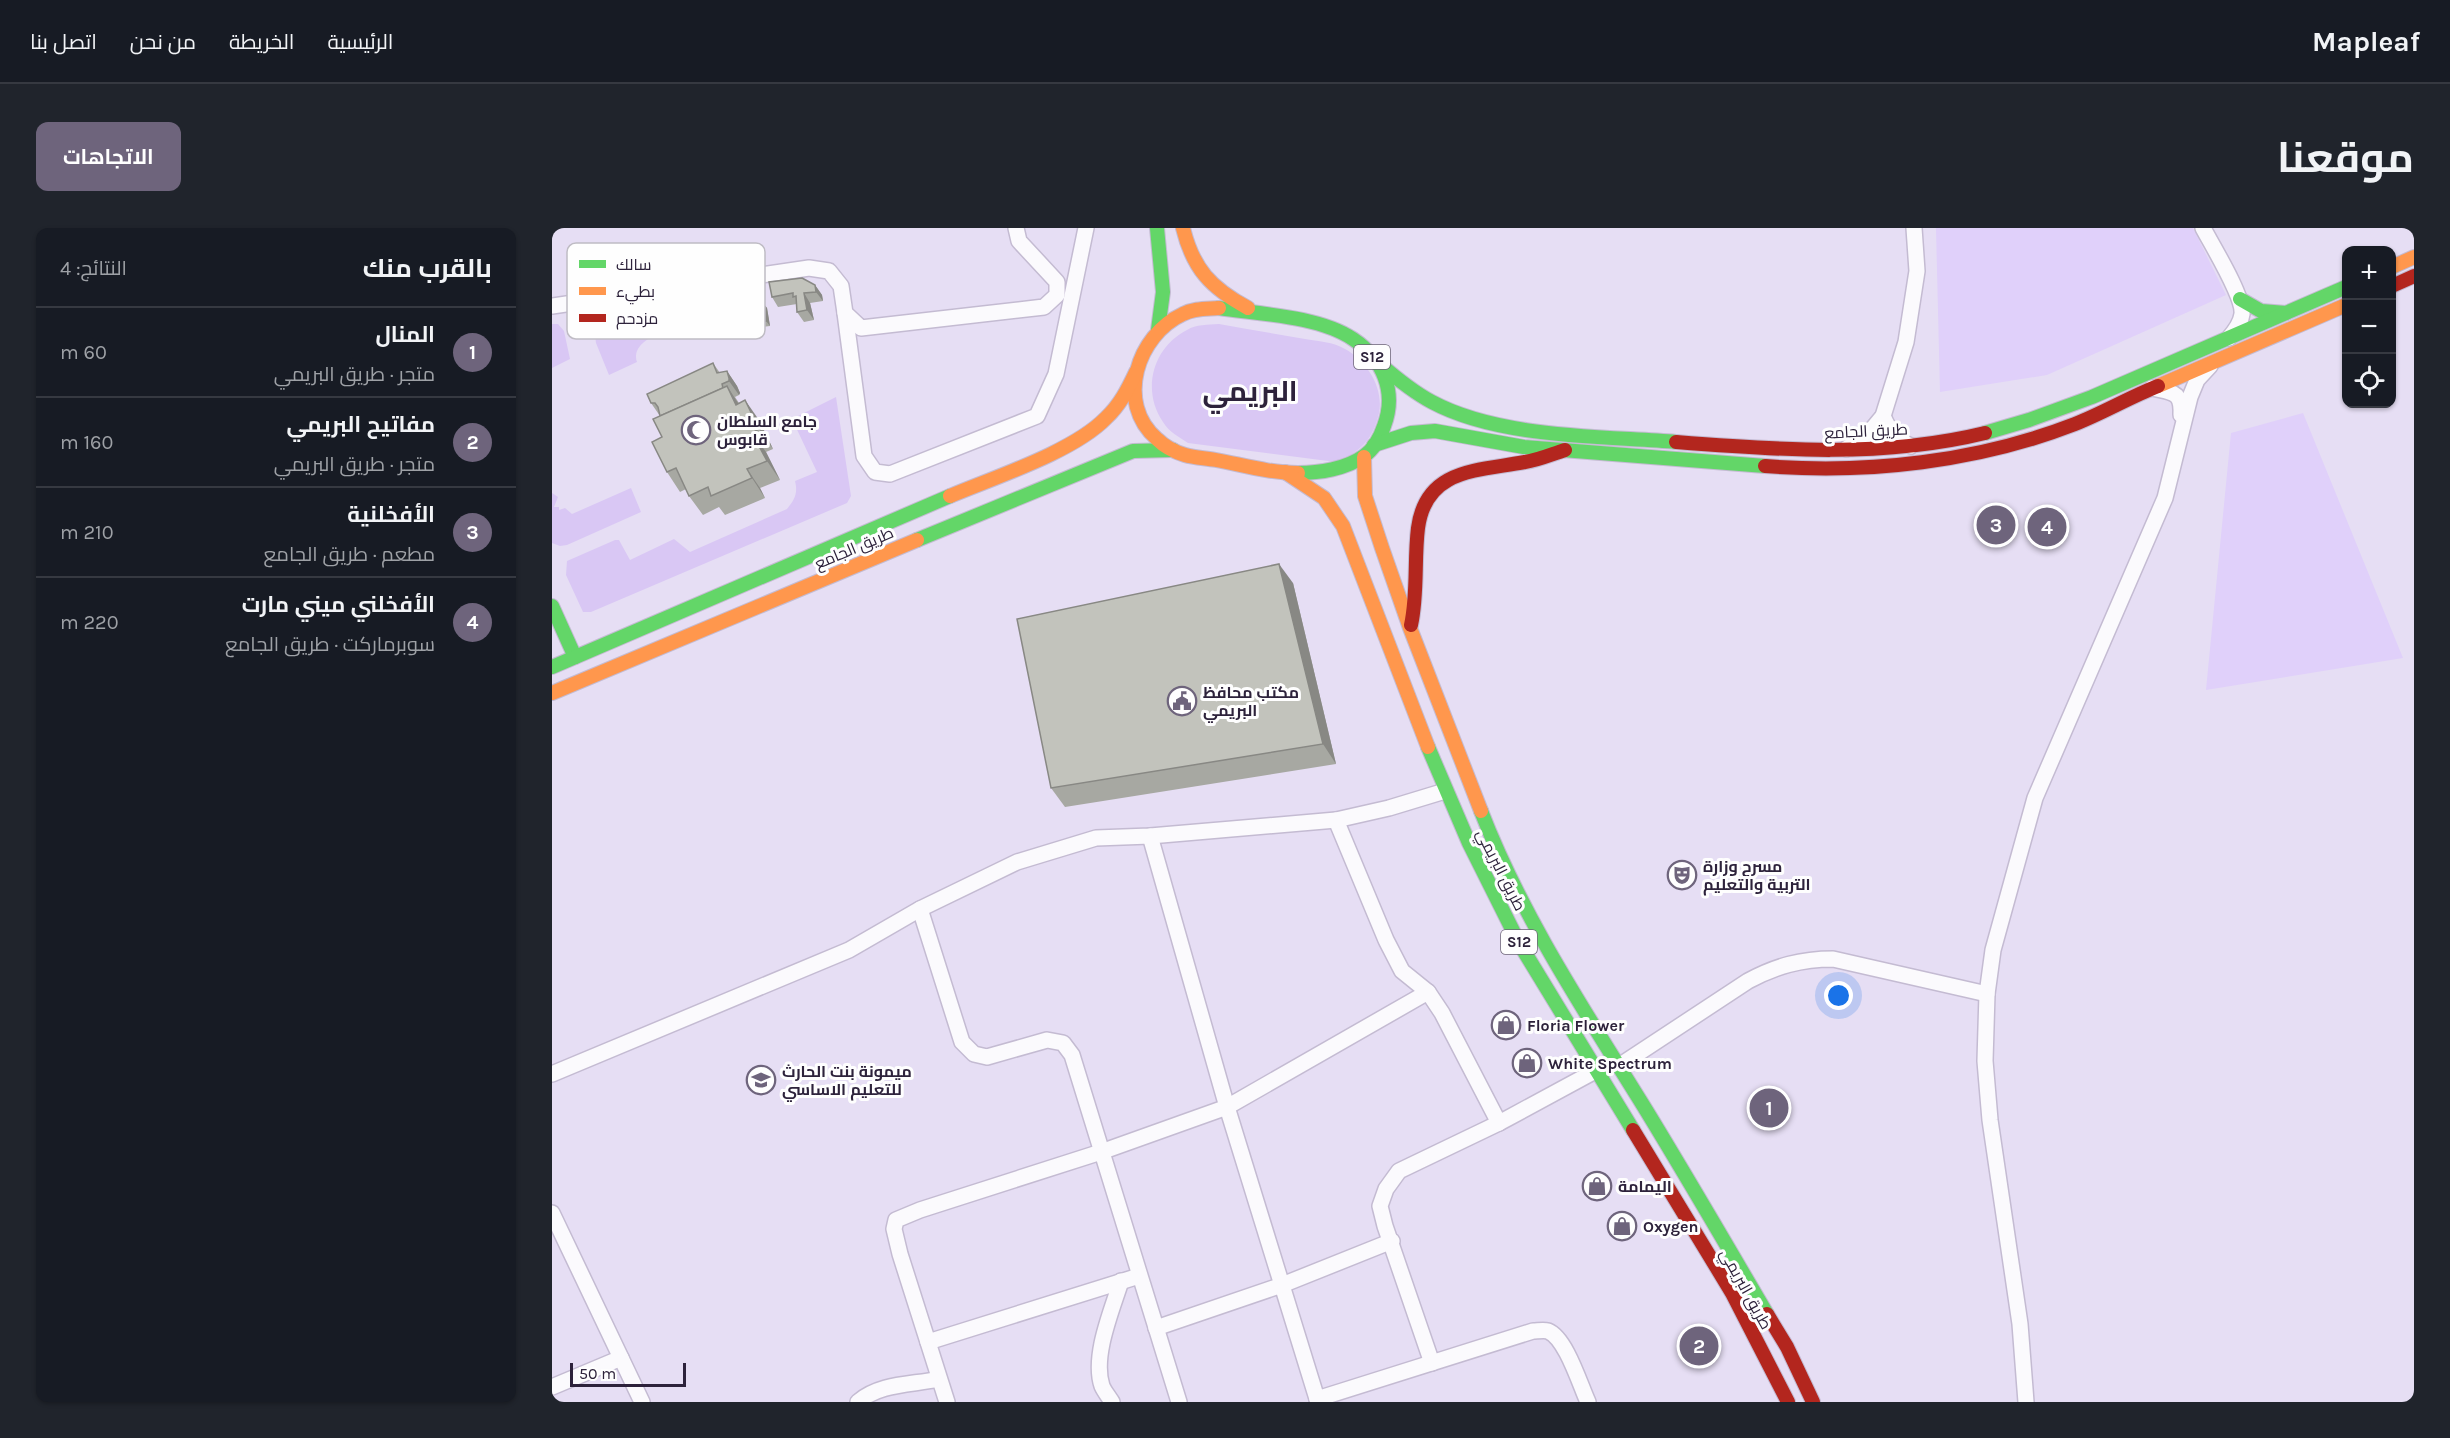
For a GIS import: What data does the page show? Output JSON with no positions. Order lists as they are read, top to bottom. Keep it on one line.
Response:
{"streets":{"main road":["S12","طريق الجامع","طريق البريمي"]},"crossings":[["S12","طريق الجامع"],["S12","طريق البريمي"]],"districts":["البريمي"],"places":{"mosque":["جامع السلطان قابوس"],"public building":["مكتب محافظ البريمي"],"theatre":["مسرح وزارة التربية والتعليم"],"shop":["Floria Flower","White Spectrum","اليمامة","Oxygen"],"school or university":["ميمونة بنت الحارث للتعليم الاساسي"]},"legend":["سالك","بطيء","مزدحم"],"scale_bar":"50 m","page":{"header":"Mapleaf","nav":["الرئيسية","الخريطة","من نحن","اتصل بنا"],"title":"موقعنا","buttons":"الاتجاهات","heading":["بالقرب منك","النتائج: 4"],"map_buttons":["+","−"],"list":[{"mark":"1","name":"المنال","note":"متجر · طريق البريمي","value":"60 m"},{"mark":"2","name":"مفاتيح البريمي","note":"متجر · طريق البريمي","value":"160 m"},{"mark":"3","name":"الأفخلنية","note":"مطعم · طريق الجامع","value":"210 m"},{"mark":"4","name":"الأفخلني ميني مارت","note":"سوبرماركت · طريق الجامع","value":"220 m"}],"pins":["3","4","1","2"],"scale":"50 m"}}
